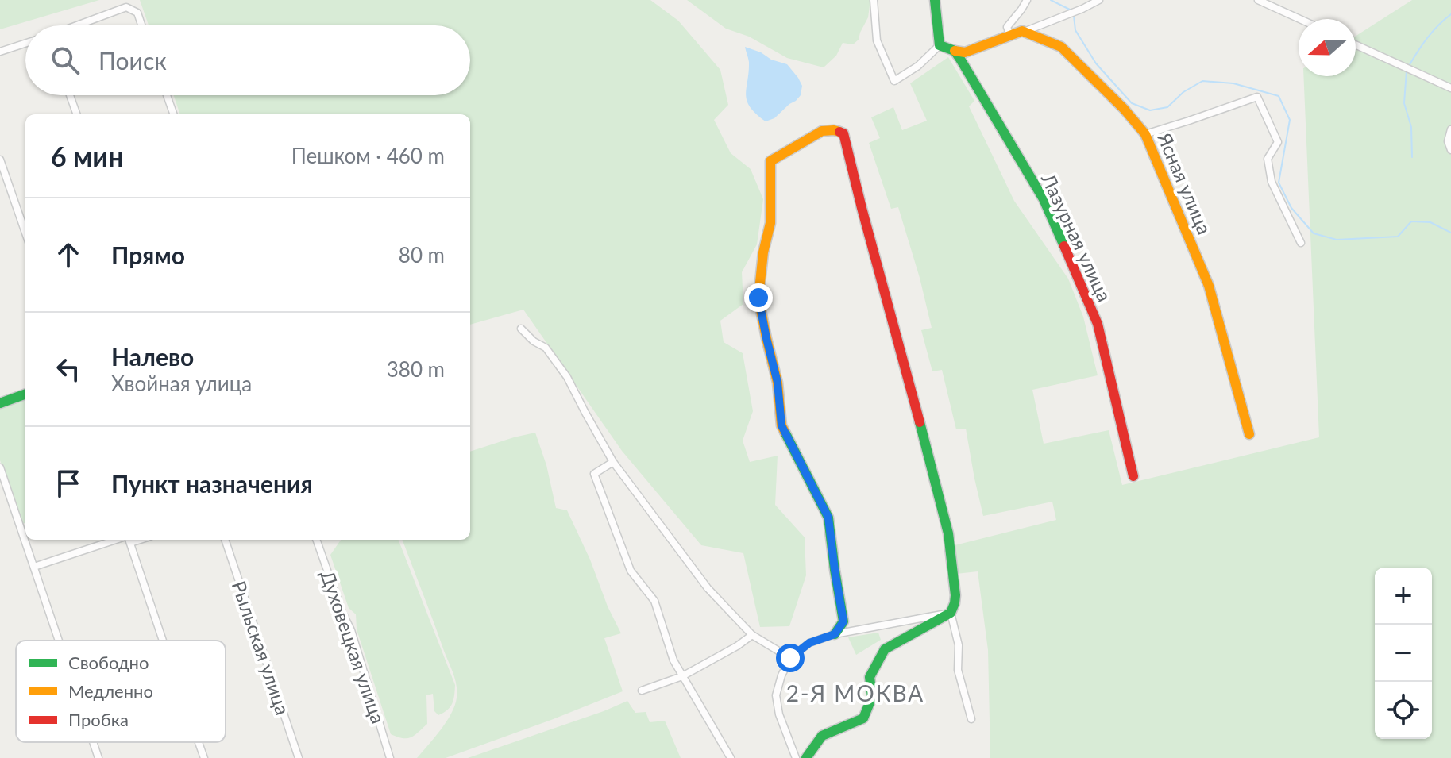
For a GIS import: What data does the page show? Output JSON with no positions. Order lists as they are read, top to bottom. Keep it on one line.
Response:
{"streets":{"street":["Ясная улица","Лазурная улица","Духовецкая улица","Рыльская улица"]},"districts":["2-Я МОКВА"],"legend":["Свободно","Медленно","Пробка"],"north":"left","page":{"search":"Поиск","heading":["6 мин","Пешком · 460 m"],"list":[["Прямо","80 m"],["Налево","Хвойная улица","380 m"],"Пункт назначения"],"map_buttons":["+","−"]}}
